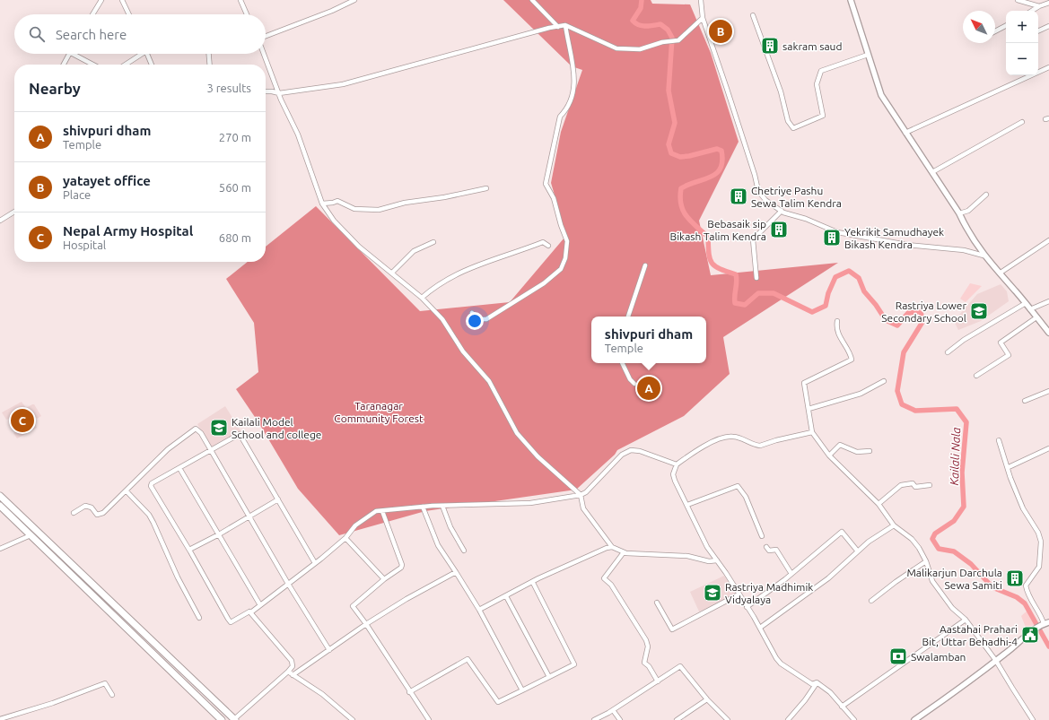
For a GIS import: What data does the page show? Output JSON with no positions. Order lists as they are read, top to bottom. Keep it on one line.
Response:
{"water":["Kailali Nala"],"parks":["Taranagar Community Forest"],"places":{"building":["sakram saud","Chetriye Pashu Sewa Talim Kendra","Bebasaik sip Bikash Talim Kendra","Yekrikit Samudhayek Bikash Kendra","Malikarjun Darchula Sewa Samiti"],"school or university":["Rastriya Lower Secondary School","Kailali Model School and college","Rastriya Madhimik Vidyalaya"],"public building":["Aastahai Prahari Bit, Uttar Behadhi-4"],"bank":["Swalamban"]},"north":"top left","page":{"map_buttons":["+","−"],"search":"Search here","pins":["B","A","C"],"heading":["Nearby","3 results"],"list":[{"mark":"A","name":"shivpuri dham","note":"Temple","value":"270 m"},{"mark":"B","name":"yatayet office","note":"Place","value":"560 m"},{"mark":"C","name":"Nepal Army Hospital","note":"Hospital","value":"680 m"}],"popup":["shivpuri dham","Temple"]}}
